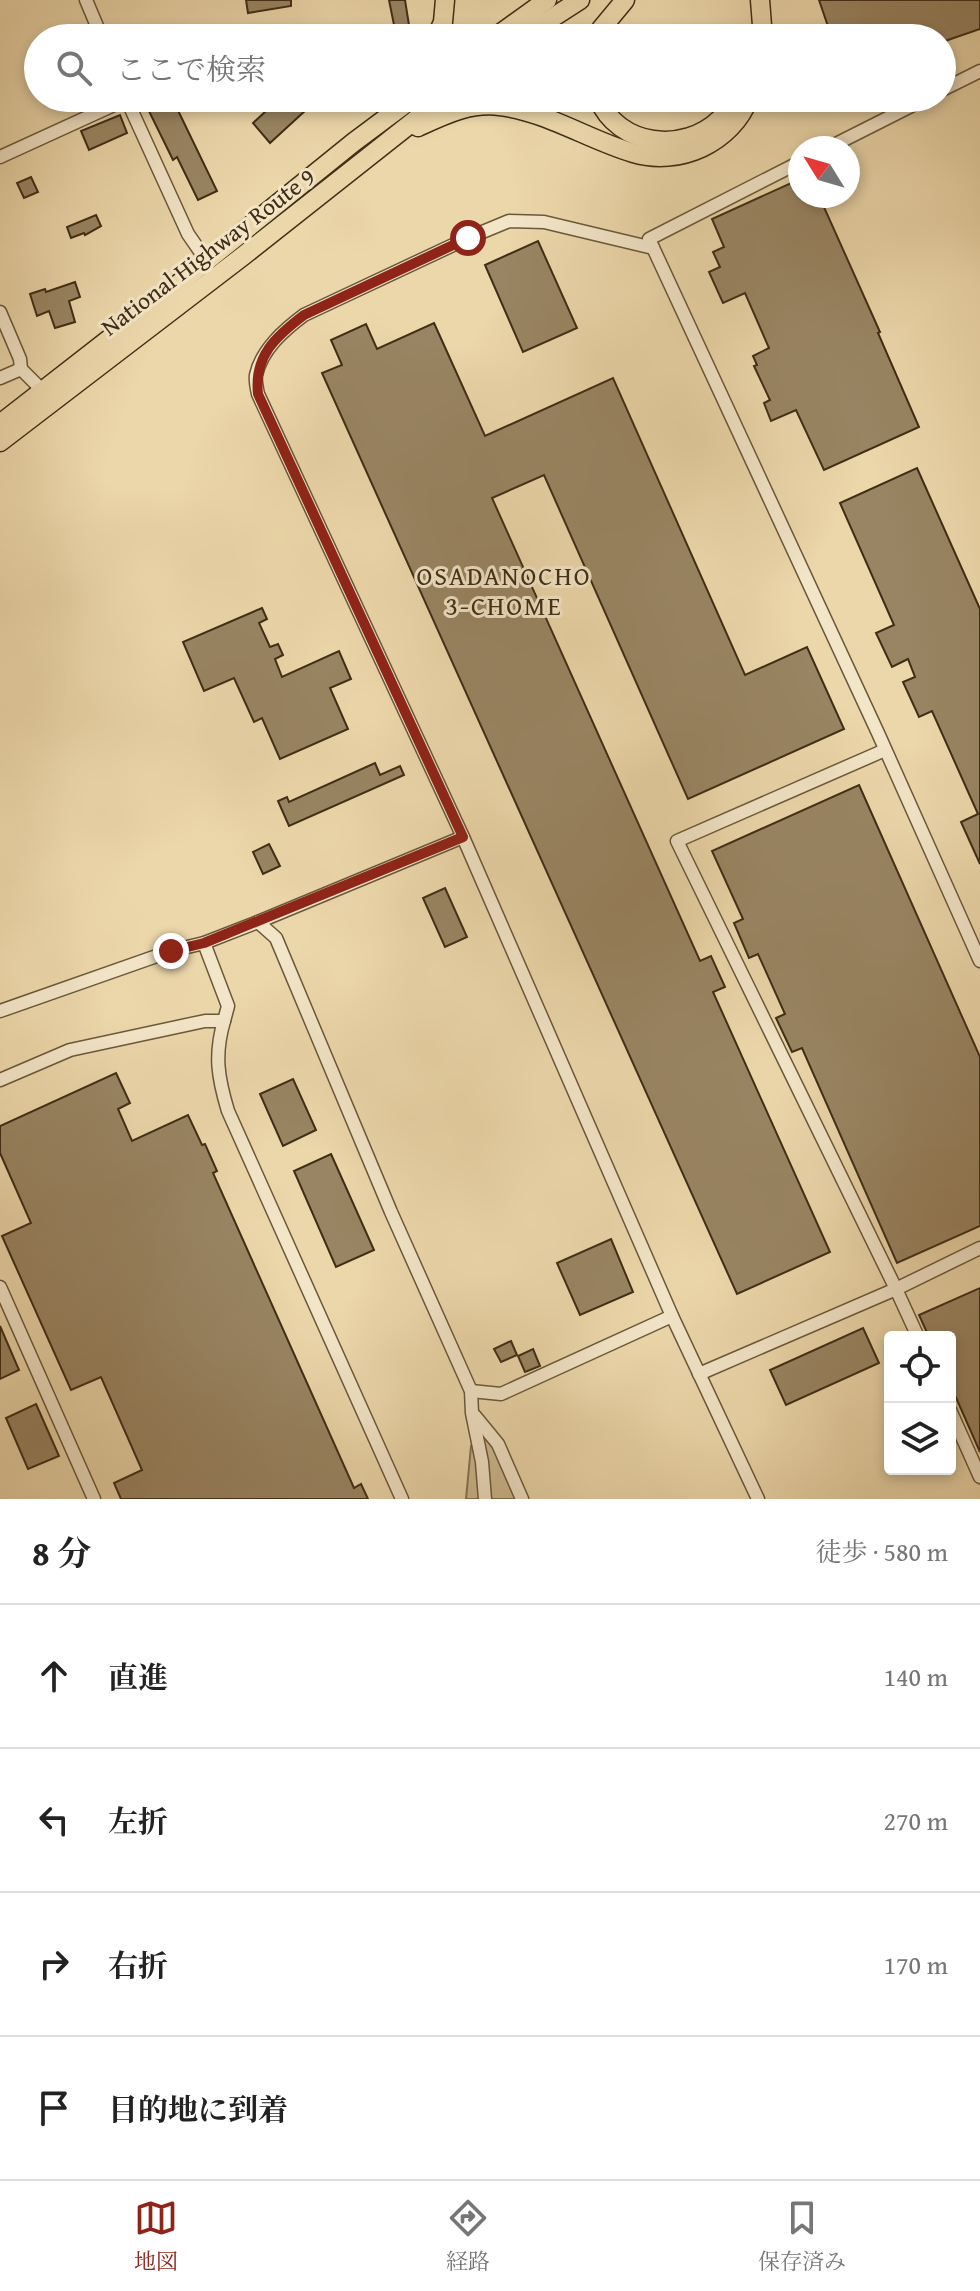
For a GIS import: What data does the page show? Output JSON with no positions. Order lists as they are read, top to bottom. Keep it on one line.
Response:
{"streets":{"highway":["National Highway Route 9"]},"districts":["OSADANOCHO 3-CHOME"],"north":"top left","page":{"search":"ここで検索","heading":["8 分","徒歩 · 580 m"],"list":[["直進","140 m"],["左折","270 m"],["右折","170 m"],"目的地に到着"],"nav":["地図","経路","保存済み"]}}
